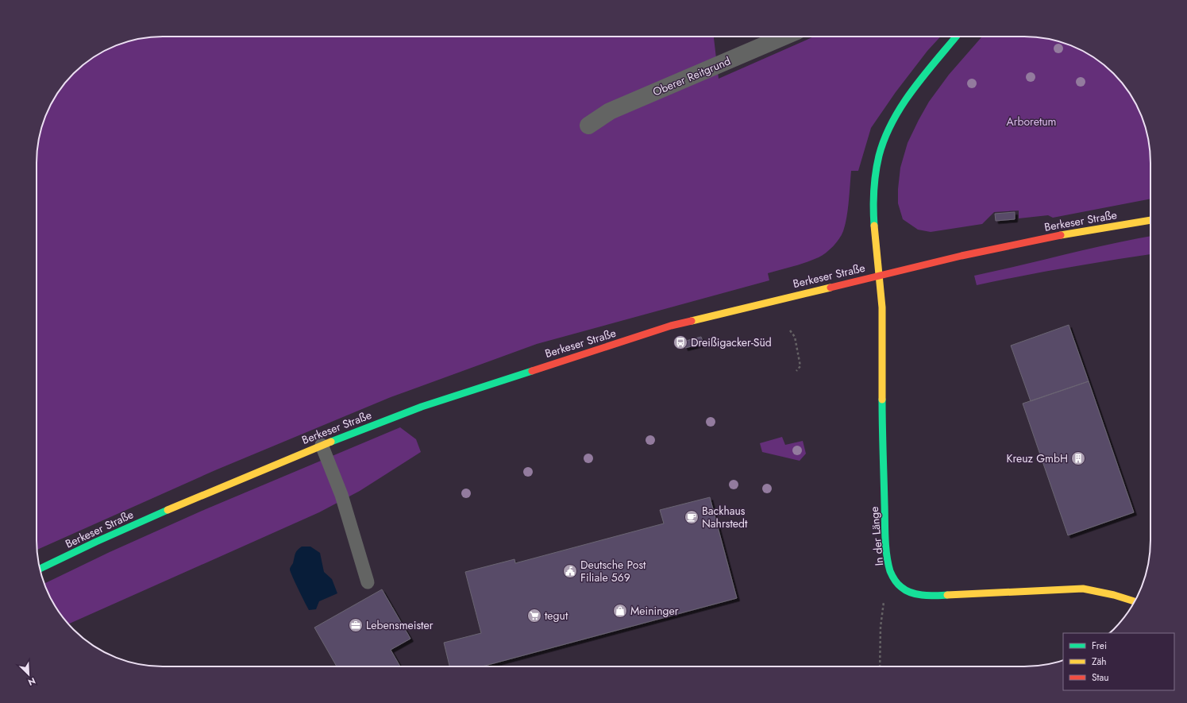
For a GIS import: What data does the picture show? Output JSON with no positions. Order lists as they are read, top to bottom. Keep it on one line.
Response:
{"streets":{"main road":["Berkeser Straße","In der Länge"],"street":["Oberer Reitgrund"]},"crossings":[["Berkeser Straße","In der Länge"]],"parks":["Arboretum"],"places":{"bus stop":["Dreißigacker-Süd"],"building":["Kreuz GmbH"],"cafe":["Backhaus Nahrstedt"],"public building":["Deutsche Post Filiale 569"],"shop":["Meininger"],"supermarket":["tegut"],"office":["Lebensmeister"]},"legend":["Frei","Zäh","Stau"],"north":"bottom right"}
